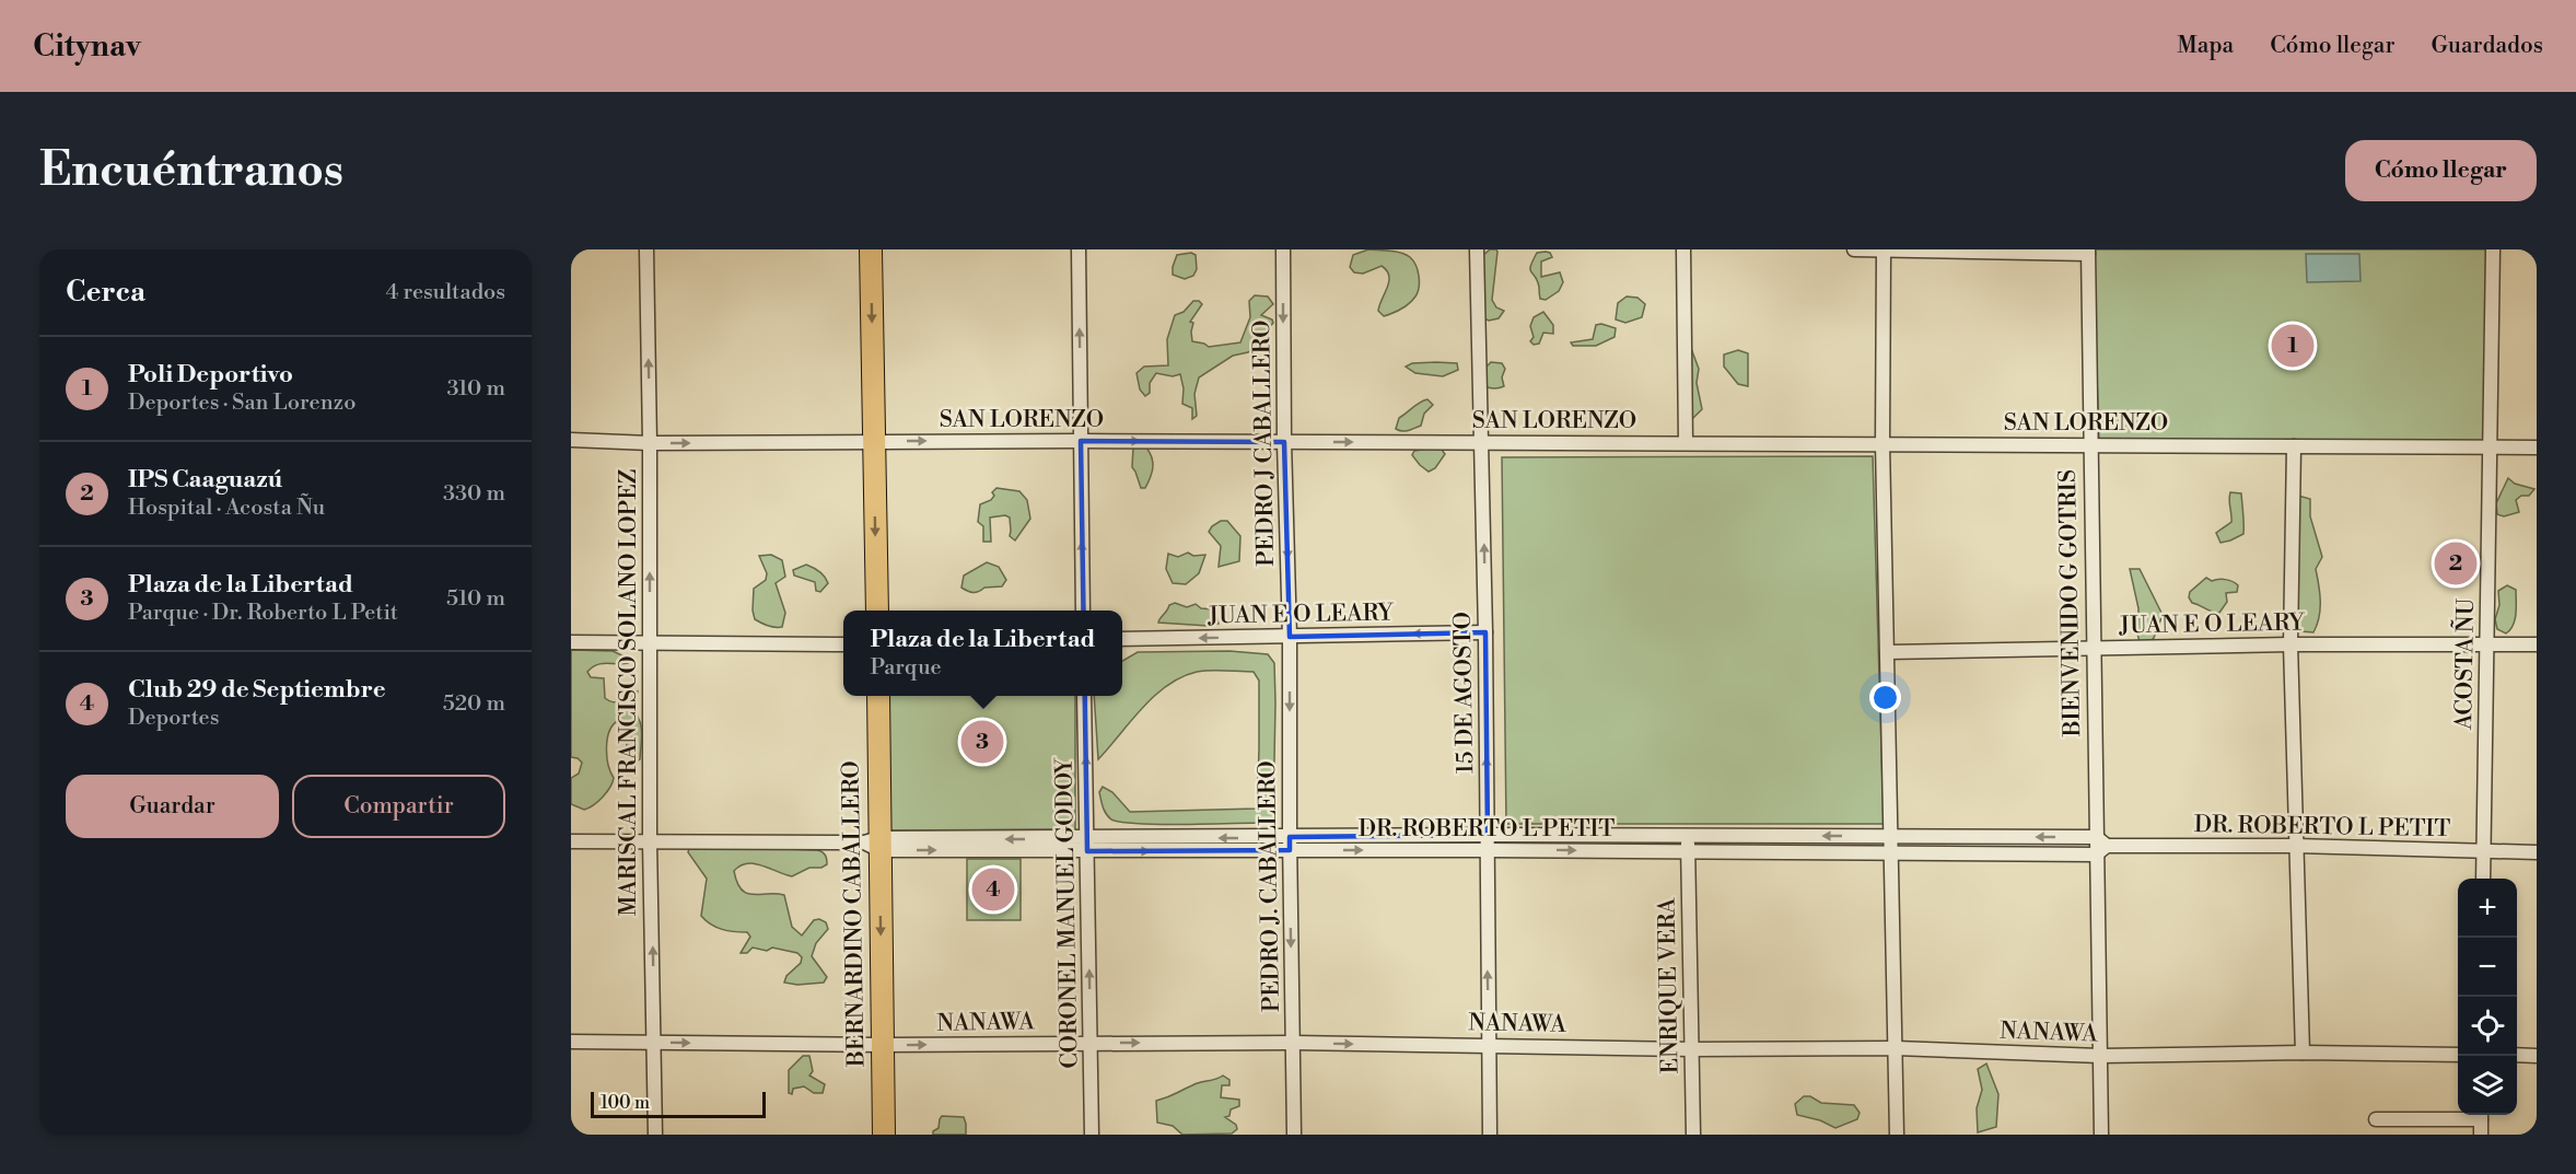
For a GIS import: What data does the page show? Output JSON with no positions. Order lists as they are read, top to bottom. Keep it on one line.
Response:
{"streets":{"highway":["BERNARDINO CABALLERO"],"street":["SAN LORENZO","PEDRO J CABALLERO","BIENVENIDO G GOTRIS","JUAN E O LEARY","ACOSTA ÑU","MARISCAL FRANCISCO SOLANO LOPEZ","15 DE AGOSTO","DR. ROBERTO L PETIT","PEDRO J. CABALLERO","CORONEL MANUEL GODOY","ENRIQUE VERA","NANAWA"]},"crossings":[["SAN LORENZO","PEDRO J CABALLERO"],["SAN LORENZO","BIENVENIDO G GOTRIS"],["SAN LORENZO","ACOSTA ÑU"],["SAN LORENZO","MARISCAL FRANCISCO SOLANO LOPEZ"],["SAN LORENZO","15 DE AGOSTO"],["PEDRO J CABALLERO","JUAN E O LEARY"],["PEDRO J CABALLERO","PEDRO J. CABALLERO"],["BIENVENIDO G GOTRIS","JUAN E O LEARY"],["BIENVENIDO G GOTRIS","DR. ROBERTO L PETIT"],["BIENVENIDO G GOTRIS","NANAWA"],["JUAN E O LEARY","ACOSTA ÑU"],["JUAN E O LEARY","15 DE AGOSTO"],["JUAN E O LEARY","PEDRO J. CABALLERO"],["ACOSTA ÑU","DR. ROBERTO L PETIT"],["MARISCAL FRANCISCO SOLANO LOPEZ","DR. ROBERTO L PETIT"],["MARISCAL FRANCISCO SOLANO LOPEZ","NANAWA"],["15 DE AGOSTO","DR. ROBERTO L PETIT"],["15 DE AGOSTO","NANAWA"],["DR. ROBERTO L PETIT","PEDRO J. CABALLERO"],["DR. ROBERTO L PETIT","BERNARDINO CABALLERO"],["DR. ROBERTO L PETIT","CORONEL MANUEL GODOY"],["DR. ROBERTO L PETIT","ENRIQUE VERA"],["PEDRO J. CABALLERO","NANAWA"],["BERNARDINO CABALLERO","NANAWA"],["CORONEL MANUEL GODOY","NANAWA"],["ENRIQUE VERA","NANAWA"]],"one_way":["SAN LORENZO","PEDRO J CABALLERO","JUAN E O LEARY","MARISCAL FRANCISCO SOLANO LOPEZ","15 DE AGOSTO","PEDRO J. CABALLERO","BERNARDINO CABALLERO","CORONEL MANUEL GODOY","NANAWA"],"scale_bar":"100 m","page":{"header":"Citynav","nav":["Mapa","Cómo llegar","Guardados"],"buttons":["Cómo llegar",["Guardar","Compartir"]],"title":"Encuéntranos","heading":["Cerca","4 resultados"],"pins":["1","2","3","4"],"list":[{"mark":"1","name":"Poli Deportivo","note":"Deportes · San Lorenzo","value":"310 m"},{"mark":"2","name":"IPS Caaguazú","note":"Hospital · Acosta Ñu","value":"330 m"},{"mark":"3","name":"Plaza de la Libertad","note":"Parque · Dr. Roberto L Petit","value":"510 m"},{"mark":"4","name":"Club 29 de Septiembre","note":"Deportes","value":"520 m"}],"popup":["Plaza de la Libertad","Parque"],"map_buttons":["+","−"],"scale":"100 m"}}
